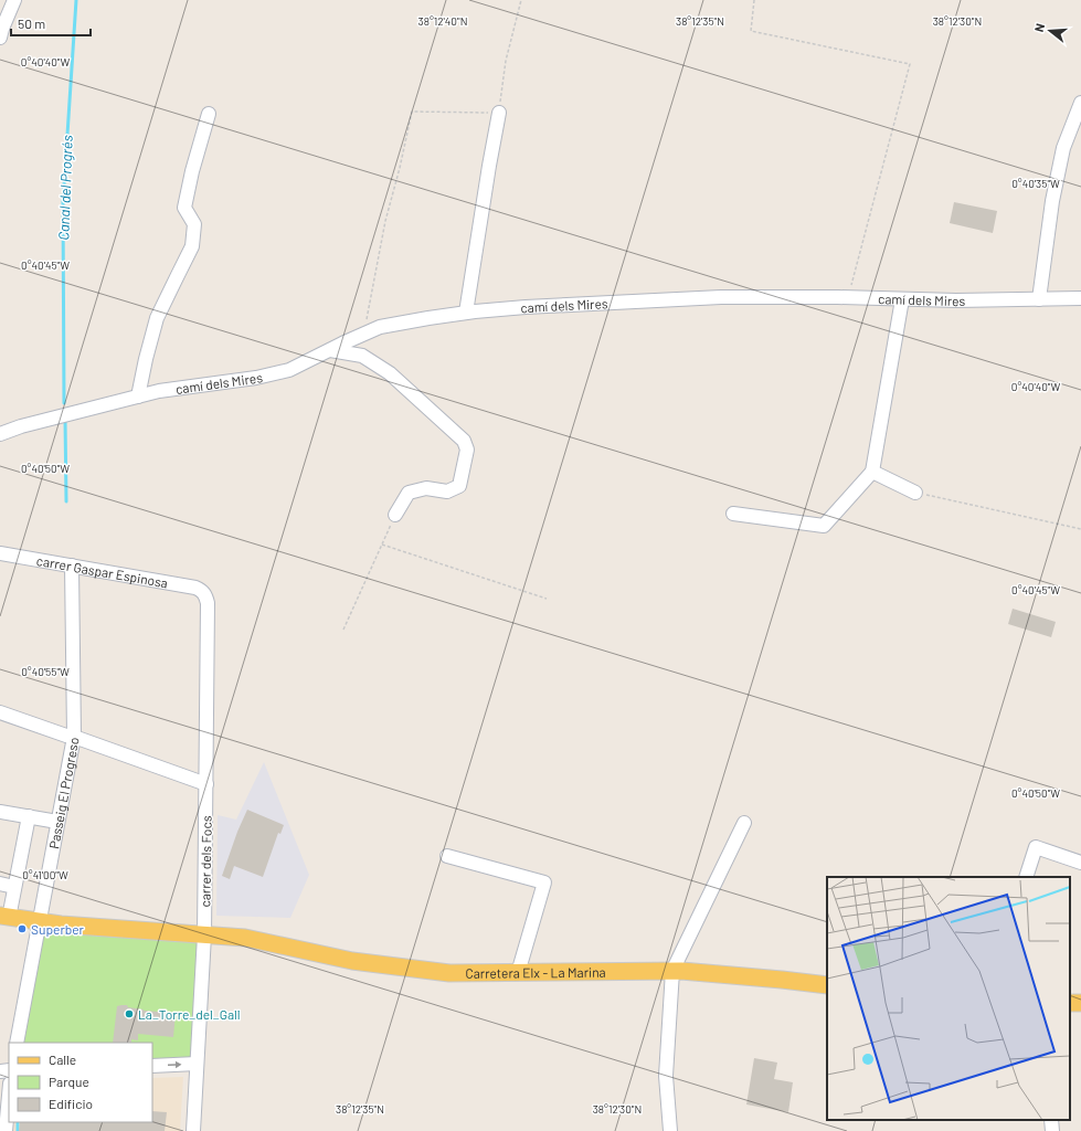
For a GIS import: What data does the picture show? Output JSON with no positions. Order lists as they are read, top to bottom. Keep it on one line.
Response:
{"streets":{"main road":["Carretera Elx - La Marina"],"street":["camí dels Mires","carrer Gaspar Espinosa","Passeig El Progreso","carrer dels Focs"]},"crossings":[["carrer Gaspar Espinosa","Passeig El Progreso"],["carrer Gaspar Espinosa","carrer dels Focs"],["Passeig El Progreso","Carretera Elx - La Marina"],["carrer dels Focs","Carretera Elx - La Marina"]],"water":["Canal del Progrés"],"places":["Superber","La_Torre_del_Gall"],"legend":["Calle","Parque","Edificio"],"scale_bar":"50 m","north":"left","coordinates":["38°12'40\"N","38°12'35\"N","38°12'30\"N","0°40'40\"W","0°40'35\"W","0°40'45\"W","0°40'50\"W","0°40'55\"W","0°41'00\"W"]}
